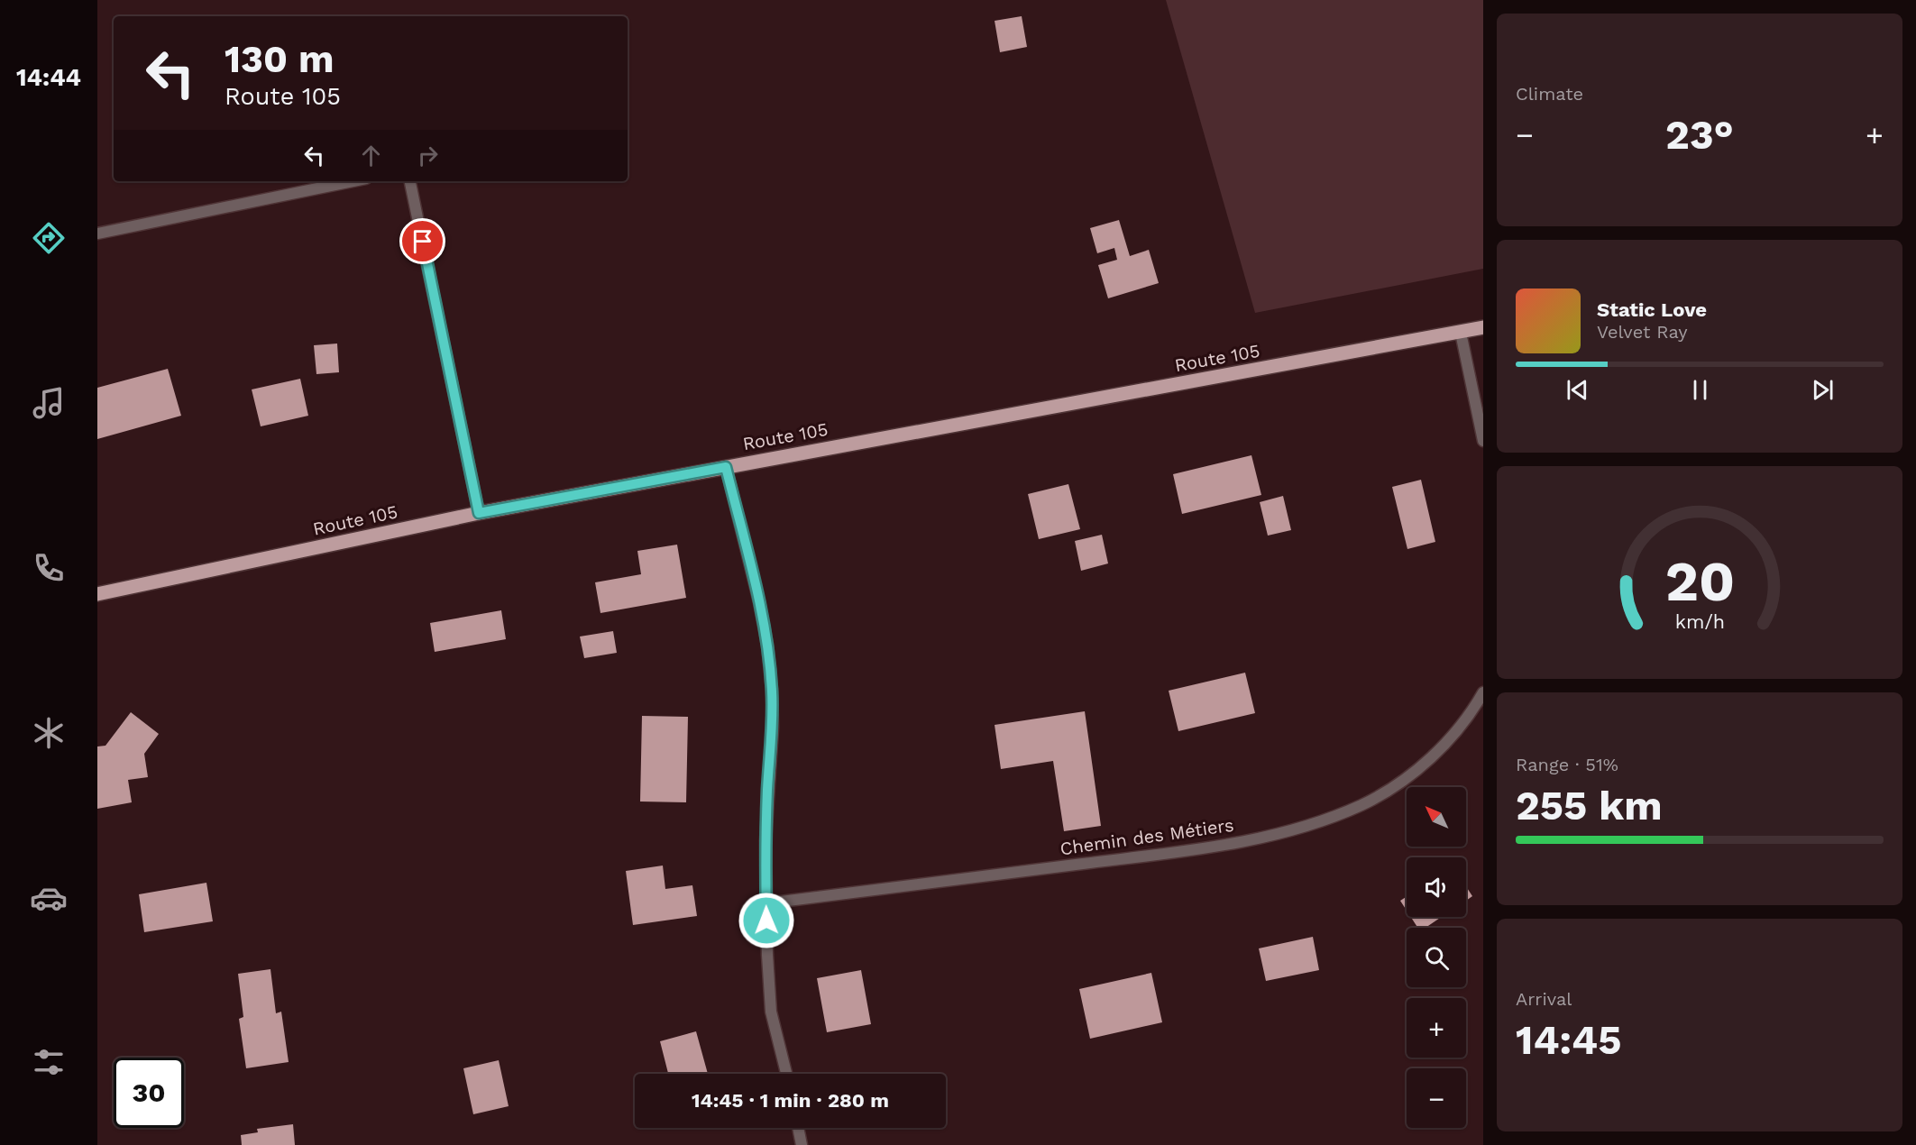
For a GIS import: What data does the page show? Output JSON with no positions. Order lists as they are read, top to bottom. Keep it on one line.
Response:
{"streets":{"main road":["Route 105"],"street":["Chemin des Métiers"]},"north":"top left","page":{"tabs":"14:44","tile":["Climate",["Range · 51%","255 km"],["Arrival","14:45"]],"turn":["130 m","Route 105"],"heat":["−","23°","+"],"song":["Static Love","Velvet Ray"],"map_buttons":["+","−"],"limit":"30","trip":"14:45 · 1 min · 280 m","gauge":["20","km/h"]}}
